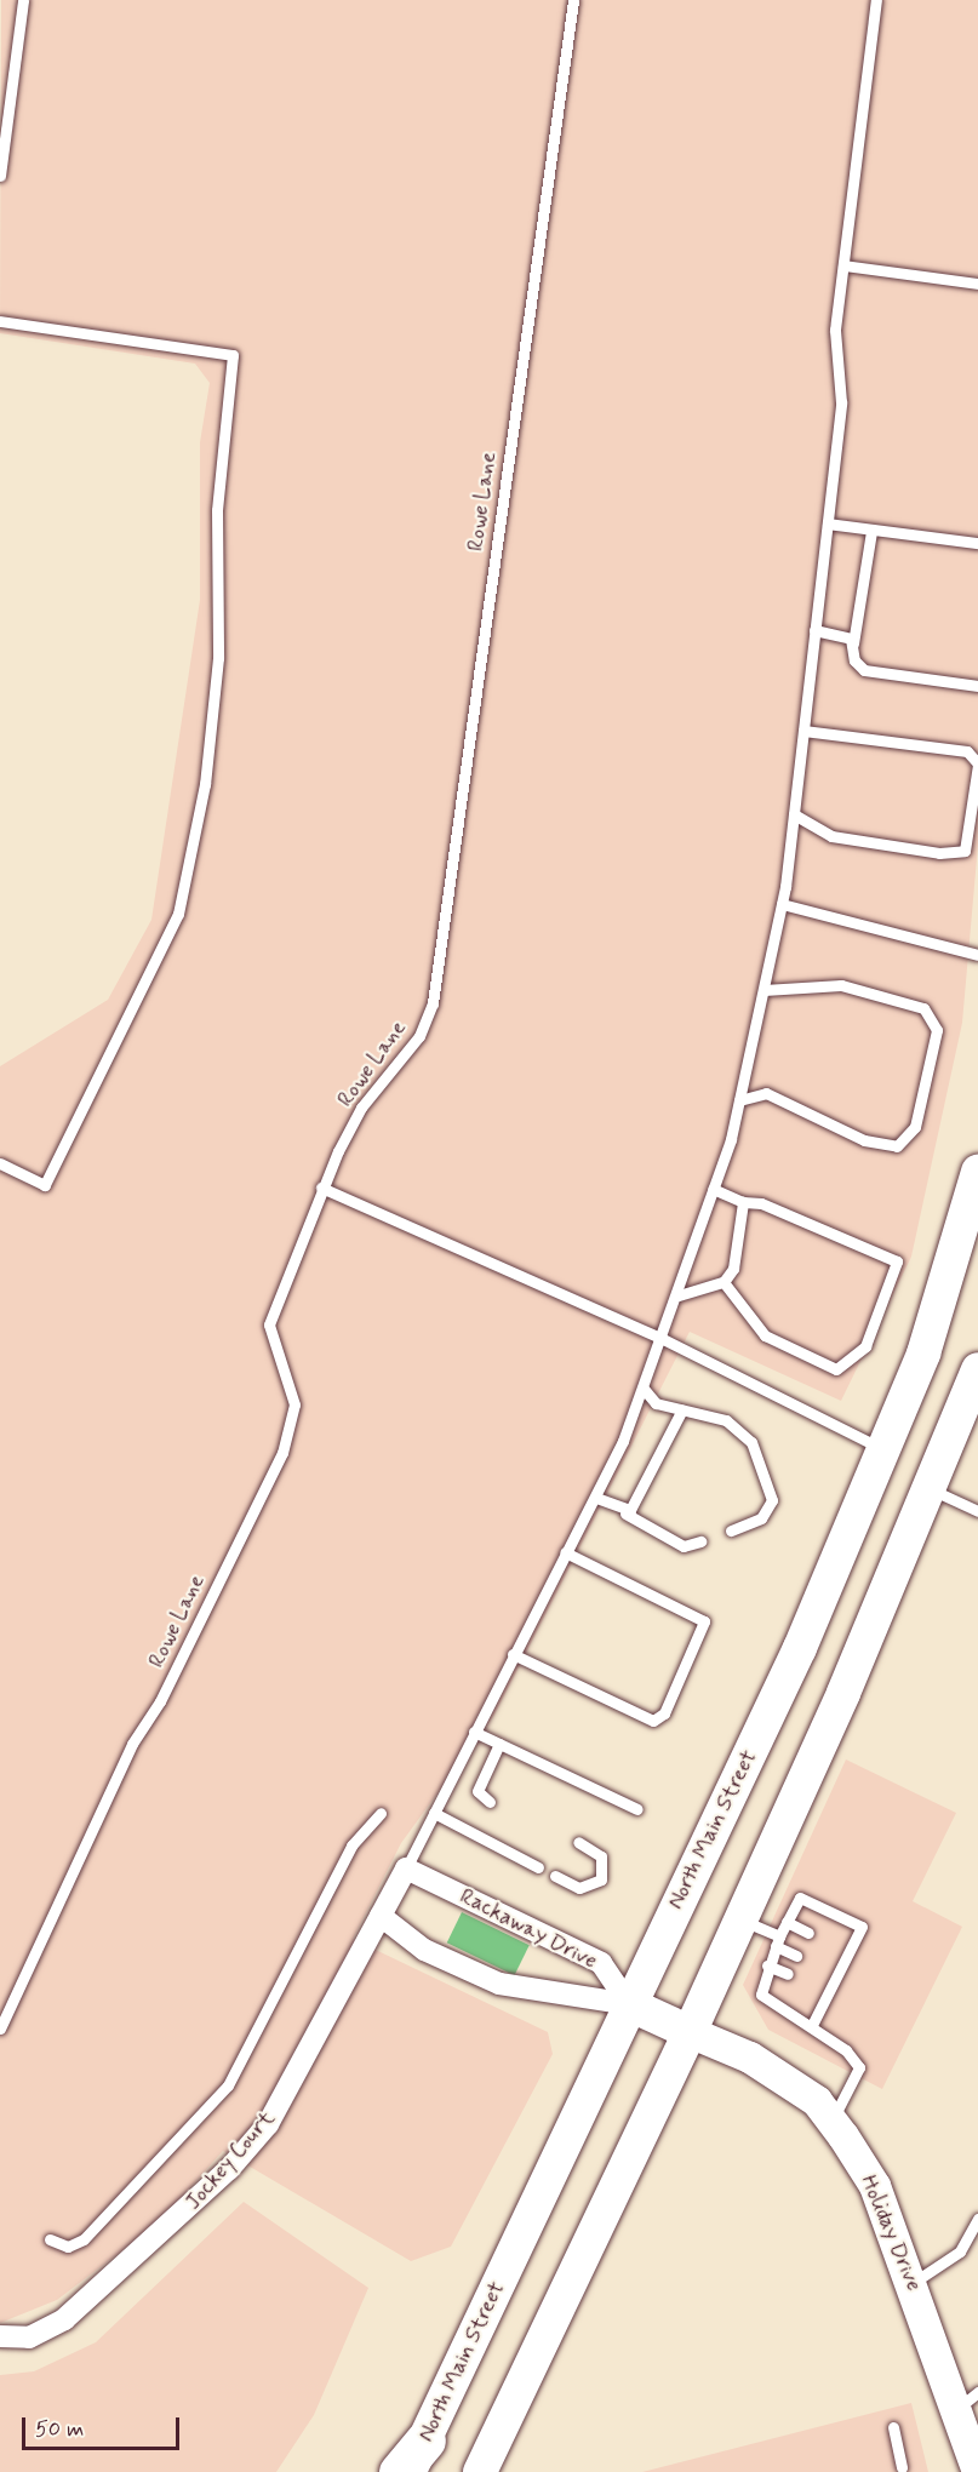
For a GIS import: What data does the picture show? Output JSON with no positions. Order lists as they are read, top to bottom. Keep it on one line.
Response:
{"streets":{"main road":["North Main Street","Holiday Drive"],"street":["Rackaway Drive","Jockey Court"],"lane":["Rowe Lane"]},"crossings":[["North Main Street","Rackaway Drive"],["Rackaway Drive","Jockey Court"]],"scale_bar":"50 m"}
